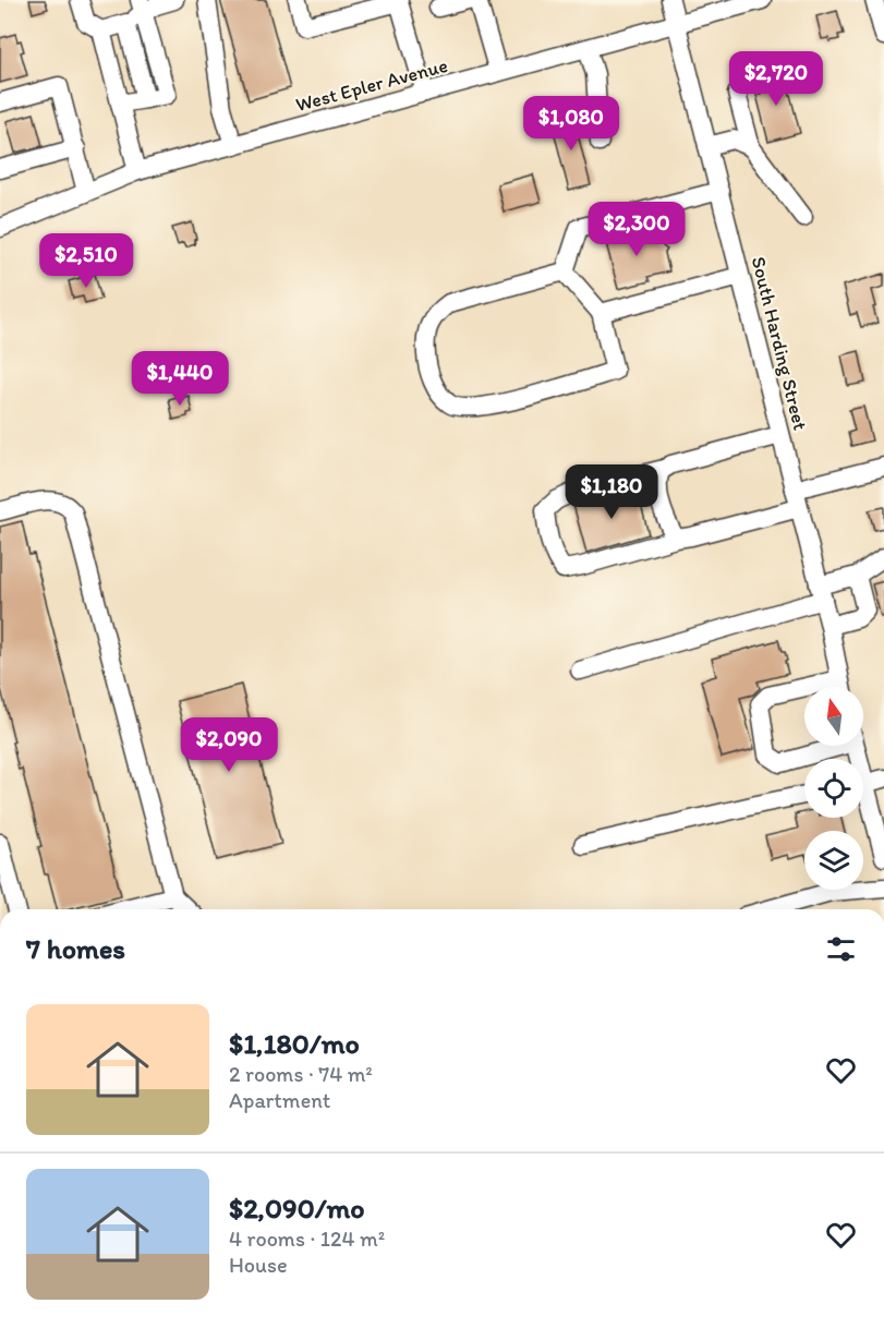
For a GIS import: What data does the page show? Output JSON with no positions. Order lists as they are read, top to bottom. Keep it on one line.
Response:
{"streets":{"street":["West Epler Avenue","South Harding Street"]},"crossings":[["West Epler Avenue","South Harding Street"]],"north":"top","page":{"price":["$2,720","$1,080","$2,300","$2,510","$1,440","$1,180","$2,090"],"heading":"7 homes","list":[{"name":"$1,180/mo","note":"2 rooms · 74 m² · Apartment"},{"name":"$2,090/mo","note":"4 rooms · 124 m² · House"}]}}
